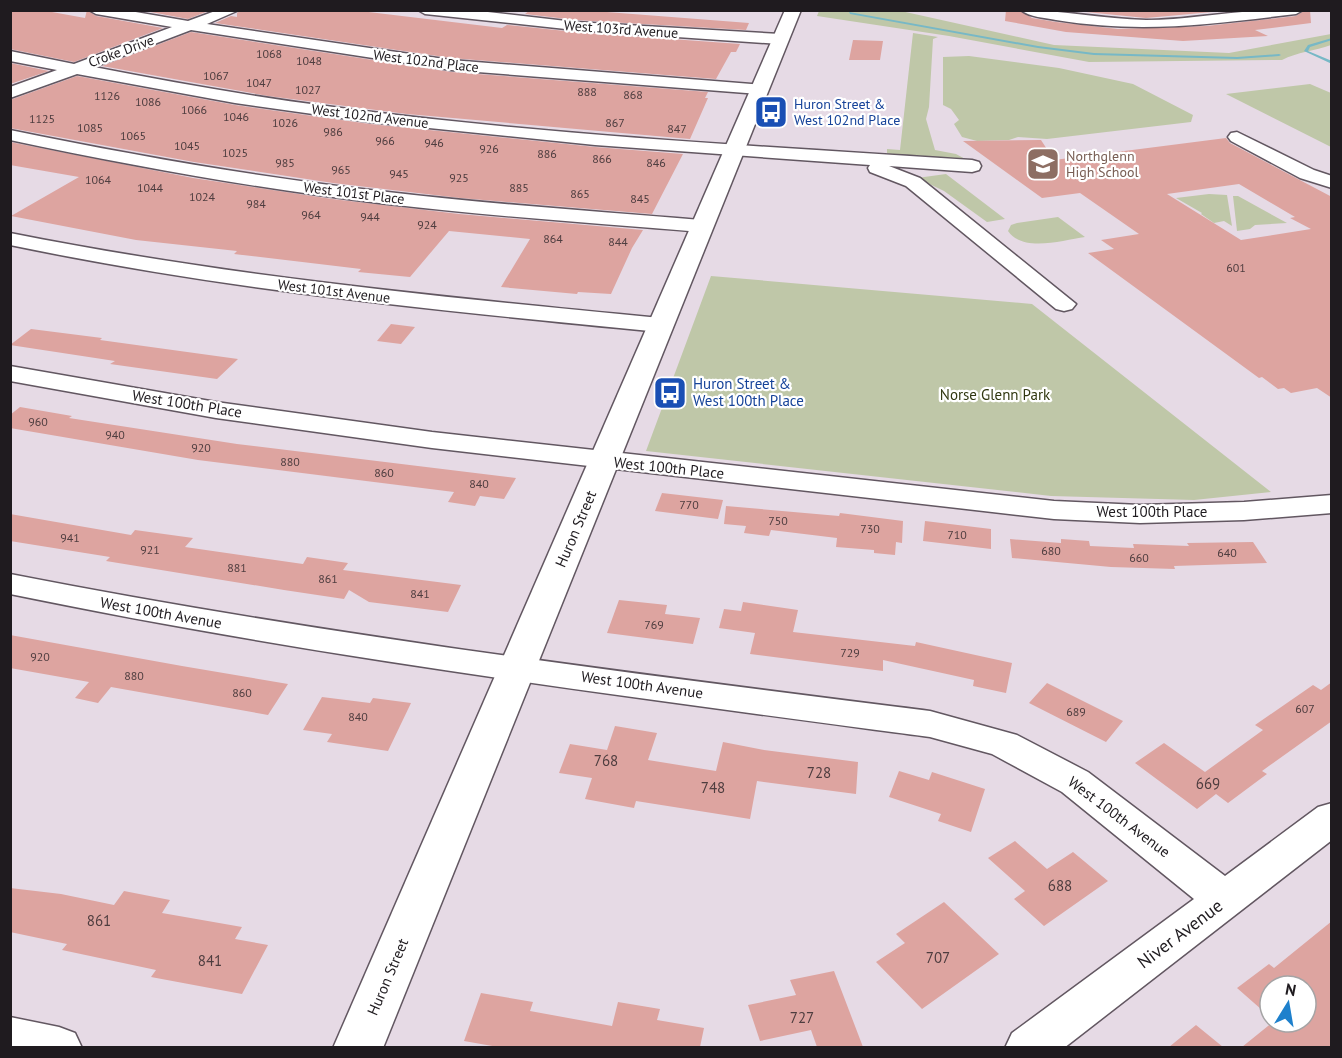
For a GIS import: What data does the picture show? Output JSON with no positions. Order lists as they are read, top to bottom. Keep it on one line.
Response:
{"streets":{"main road":["Huron Street"],"street":["West 103rd Avenue","Croke Drive","West 102nd Place","West 102nd Avenue","West 101st Place","West 101st Avenue","West 100th Place","West 100th Avenue","Niver Avenue"]},"crossings":[["West 103rd Avenue","Huron Street"],["Croke Drive","West 102nd Place"],["Croke Drive","West 102nd Avenue"],["West 102nd Place","Huron Street"],["West 102nd Avenue","Huron Street"],["West 101st Place","Huron Street"],["West 101st Avenue","Huron Street"],["West 100th Place","Huron Street"],["Huron Street","West 100th Avenue"],["West 100th Avenue","Niver Avenue"]],"parks":["Norse Glenn Park"],"places":{"bus stop":["Huron Street & West 102nd Place","Huron Street & West 100th Place"],"school or university":["Northglenn High School"]},"house_numbers":["1068","1048","1067","1047","1027","888","868","1126","1086","1066","1046","1125","1026","867","1085","847","986","1065","966","946","1045","926","1025","886","866","985","846","965","945","925","1064","1044","885","865","1024","845","984","964","944","924","864","844","601","960","940","920","880","860","840","770","750","730","710","941","921","680","640","660","881","861","841","769","729","920","880","860","607","689","840","768","728","669","748","688","861","707","841","727"],"north":"top"}
